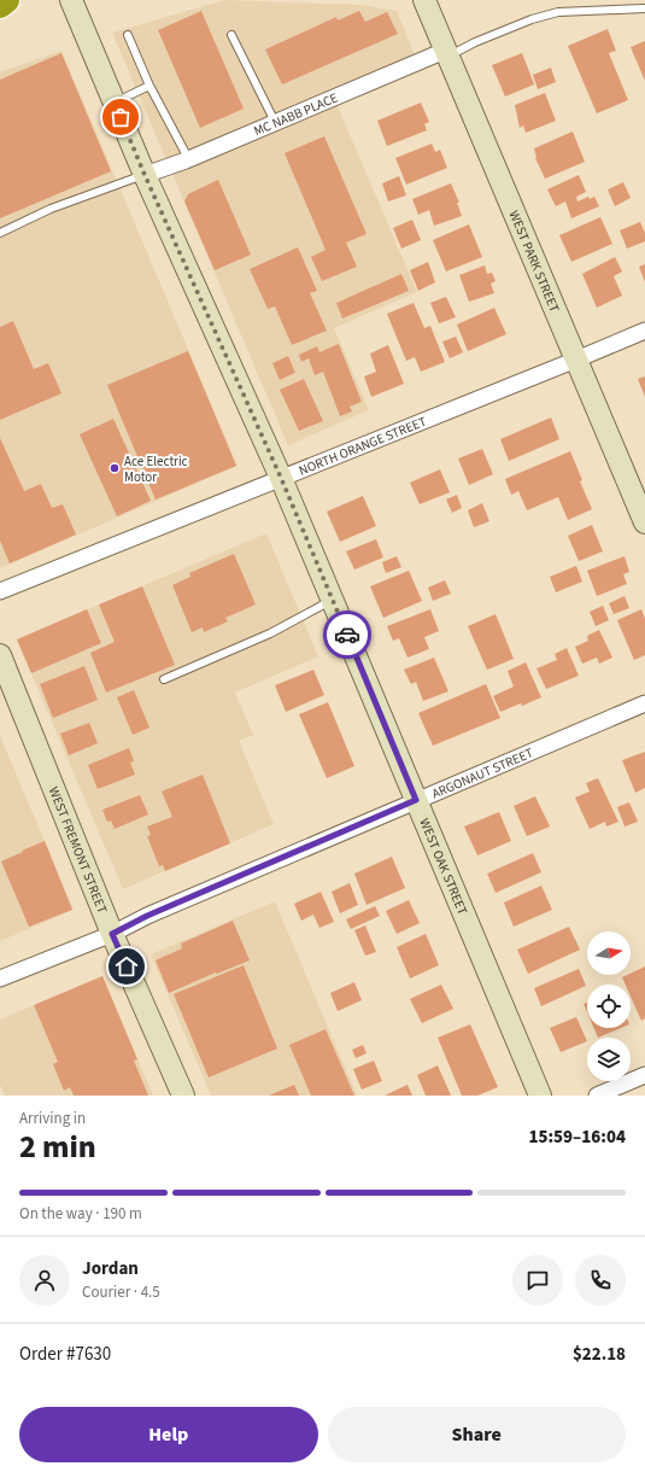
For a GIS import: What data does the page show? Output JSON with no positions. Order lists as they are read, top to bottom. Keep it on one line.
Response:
{"streets":{"street":["MC NABB PLACE","WEST PARK STREET","NORTH ORANGE STREET","ARGONAUT STREET","WEST FREMONT STREET","WEST OAK STREET"]},"crossings":[["MC NABB PLACE","WEST PARK STREET"],["MC NABB PLACE","WEST OAK STREET"],["WEST PARK STREET","NORTH ORANGE STREET"],["NORTH ORANGE STREET","WEST OAK STREET"],["ARGONAUT STREET","WEST FREMONT STREET"],["ARGONAUT STREET","WEST OAK STREET"]],"places":["Ace Electric Motor"],"north":"right","page":{"heading":["2 min","Arriving in","15:59–16:04"],"panel":["Jordan","Courier · 4.5","Order #7630","$22.18"],"bar":"On the way · 190 m","buttons":["Help","Share"]}}
